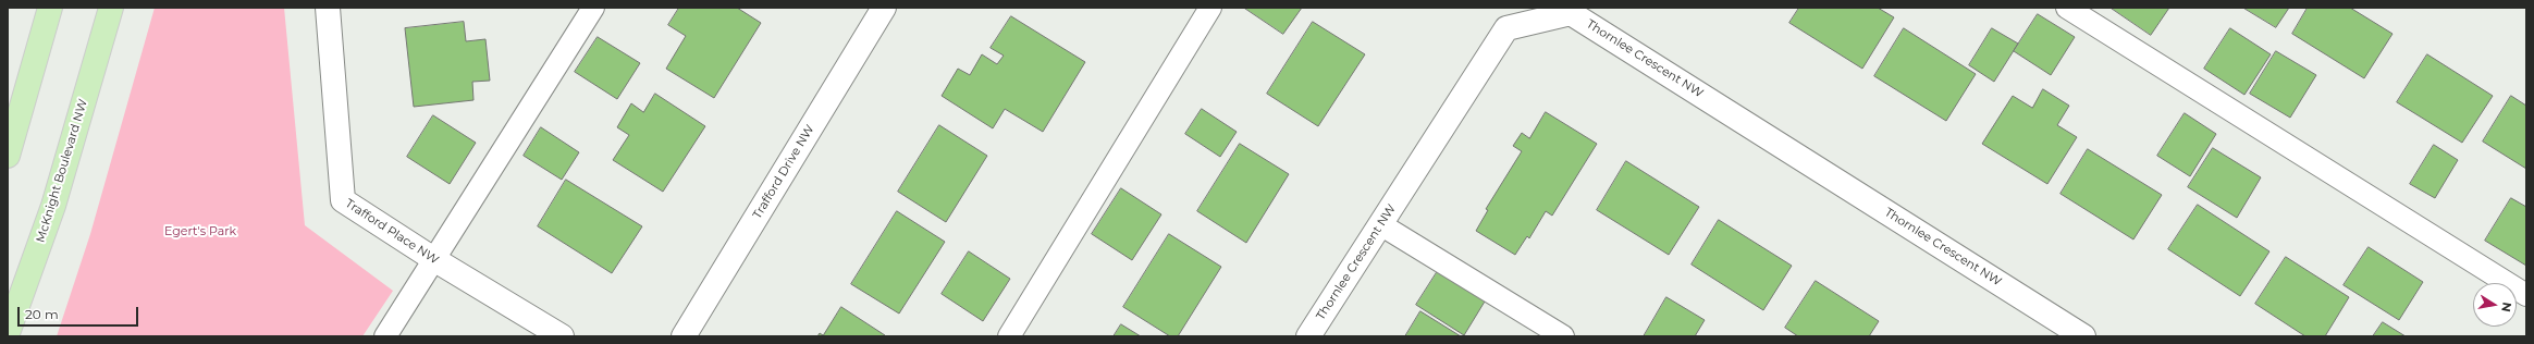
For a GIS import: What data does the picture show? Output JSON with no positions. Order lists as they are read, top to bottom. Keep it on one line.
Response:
{"streets":{"main road":["McKnight Boulevard NW"],"street":["Thornlee Crescent NW","Trafford Drive NW","Trafford Place NW"]},"parks":["Egert's Park"],"scale_bar":"20 m","north":"right"}
